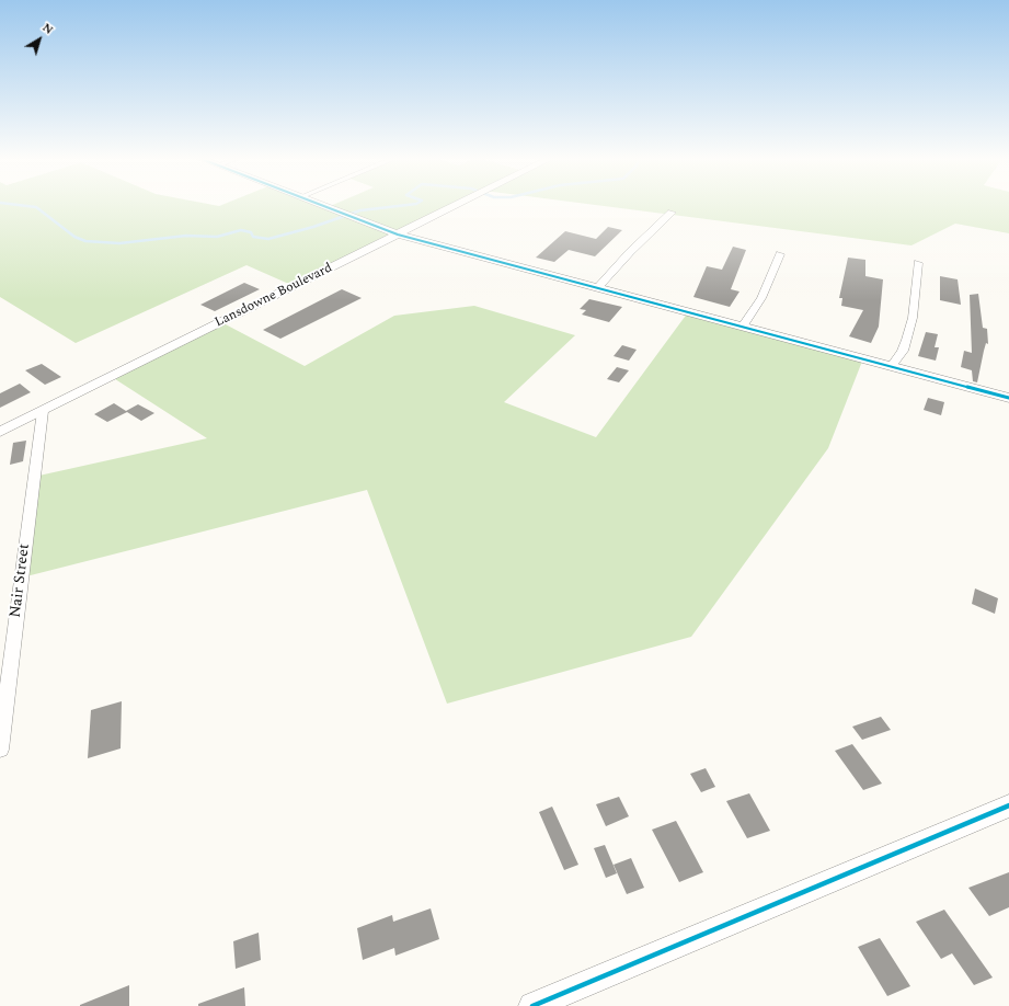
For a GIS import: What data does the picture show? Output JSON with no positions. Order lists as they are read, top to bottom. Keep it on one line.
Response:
{"streets":{"street":["Lansdowne Boulevard","Nair Street"]},"crossings":[["Lansdowne Boulevard","Nair Street"]],"north":"top right"}
